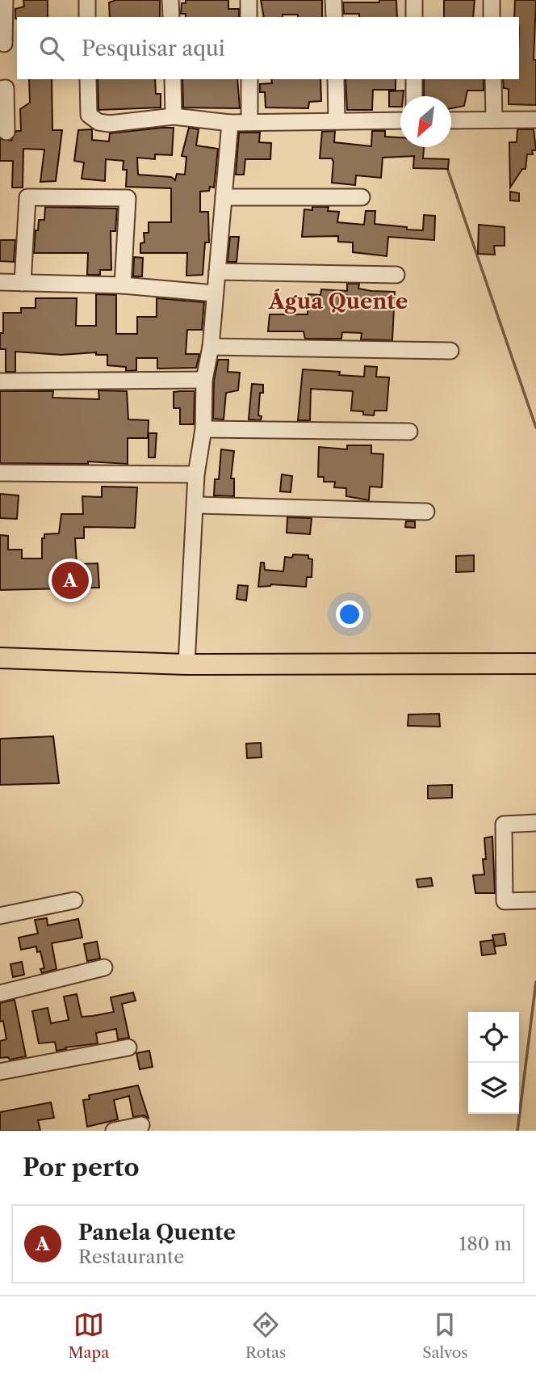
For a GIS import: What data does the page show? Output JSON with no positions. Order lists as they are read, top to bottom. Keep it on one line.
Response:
{"districts":["Água Quente"],"north":"bottom left","page":{"search":"Pesquisar aqui","pins":"A","heading":"Por perto","list":[{"mark":"A","name":"Panela Quente","note":"Restaurante","value":"180 m"}],"nav":["Mapa","Rotas","Salvos"]}}
